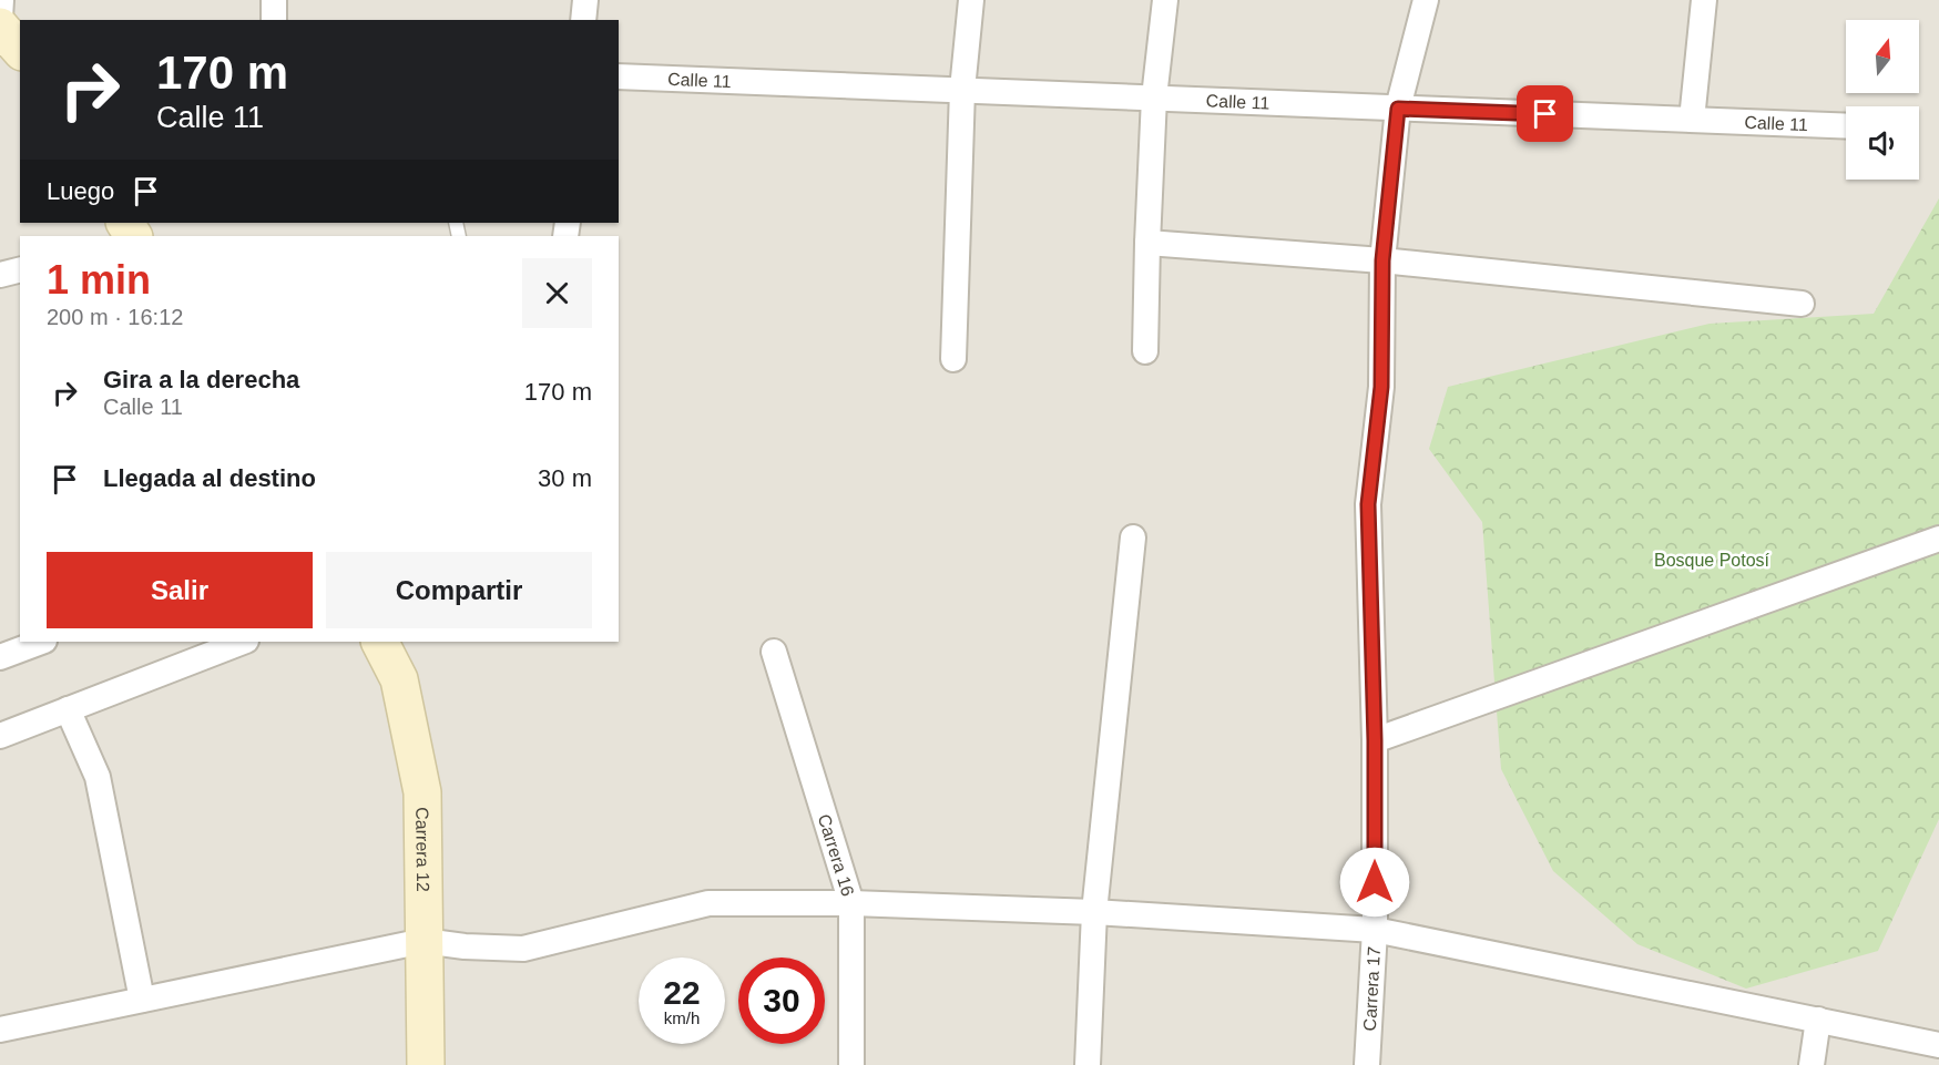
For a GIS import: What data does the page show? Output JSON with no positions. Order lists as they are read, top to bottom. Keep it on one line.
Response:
{"streets":{"main road":["Carrera 12"],"street":["Calle 11","Carrera 16","Carrera 17"]},"crossings":[["Calle 11","Carrera 17"]],"parks":["Bosque Potosí"],"north":"top","page":{"turn":["170 m","Calle 11"],"then":"Luego","heading":["1 min","200 m · 16:12"],"list":[{"name":"Gira a la derecha","note":"Calle 11","value":"170 m"},{"name":"Llegada al destino","value":"30 m"}],"buttons":["Salir","Compartir"],"speed":"22 km/h","limit":"30"}}
